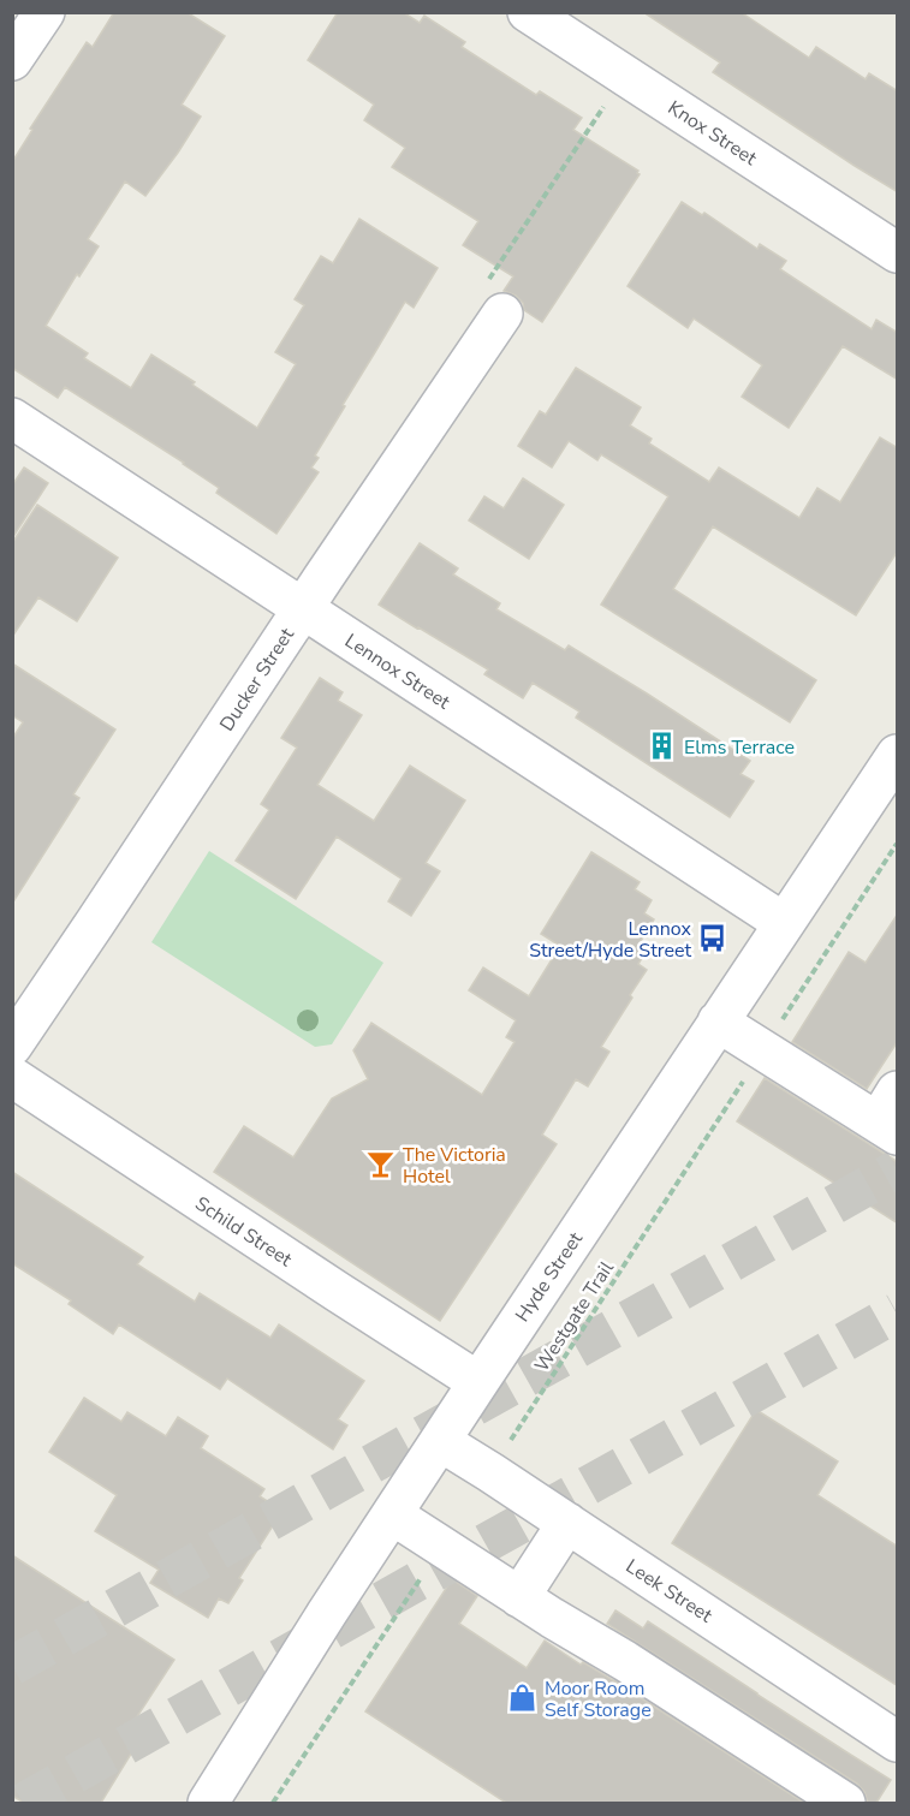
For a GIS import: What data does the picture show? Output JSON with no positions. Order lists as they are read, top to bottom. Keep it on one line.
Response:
{"streets":{"street":["Knox Street","Lennox Street","Ducker Street","Schild Street","Hyde Street","Leek Street"],"path":["Westgate Trail"]},"crossings":[["Lennox Street","Ducker Street"],["Lennox Street","Hyde Street"],["Schild Street","Hyde Street"],["Hyde Street","Leek Street"],["Westgate Trail","Leek Street"]],"places":{"building":["Elms Terrace"],"bus stop":["Lennox Street/Hyde Street"],"bar":["The Victoria Hotel"],"shop":["Moor Room Self Storage"]}}
